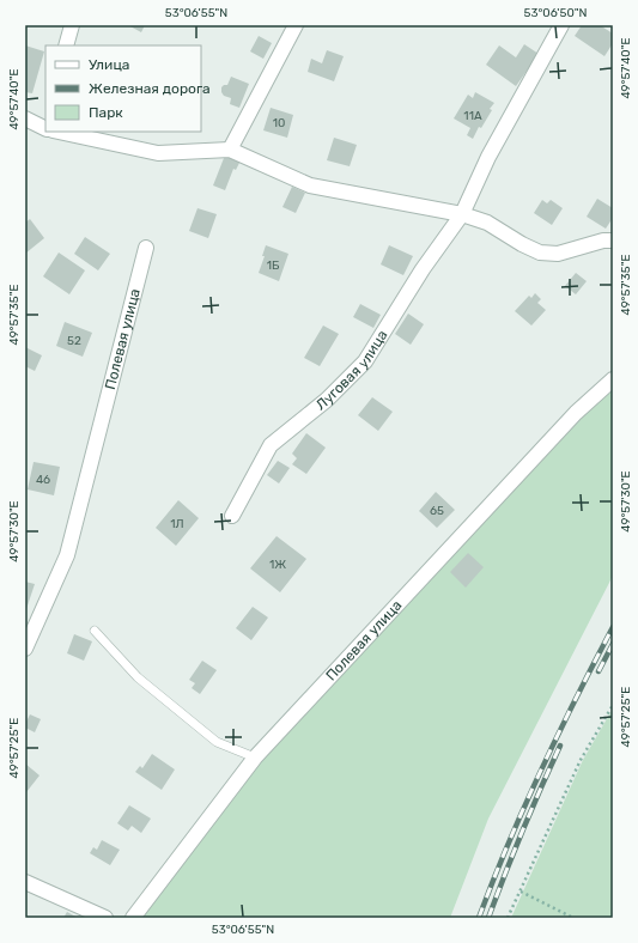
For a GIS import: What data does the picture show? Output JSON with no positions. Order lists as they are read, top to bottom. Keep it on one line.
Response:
{"streets":{"street":["Полевая улица","Луговая улица"]},"house_numbers":["11А","10","1Б","52","46","65","1Л","1Ж"],"legend":["Улица","Железная дорога","Парк"],"coordinates":["53°06'55\"N","53°06'50\"N","49°57'40\"E","49°57'35\"E","49°57'30\"E","49°57'25\"E"]}
